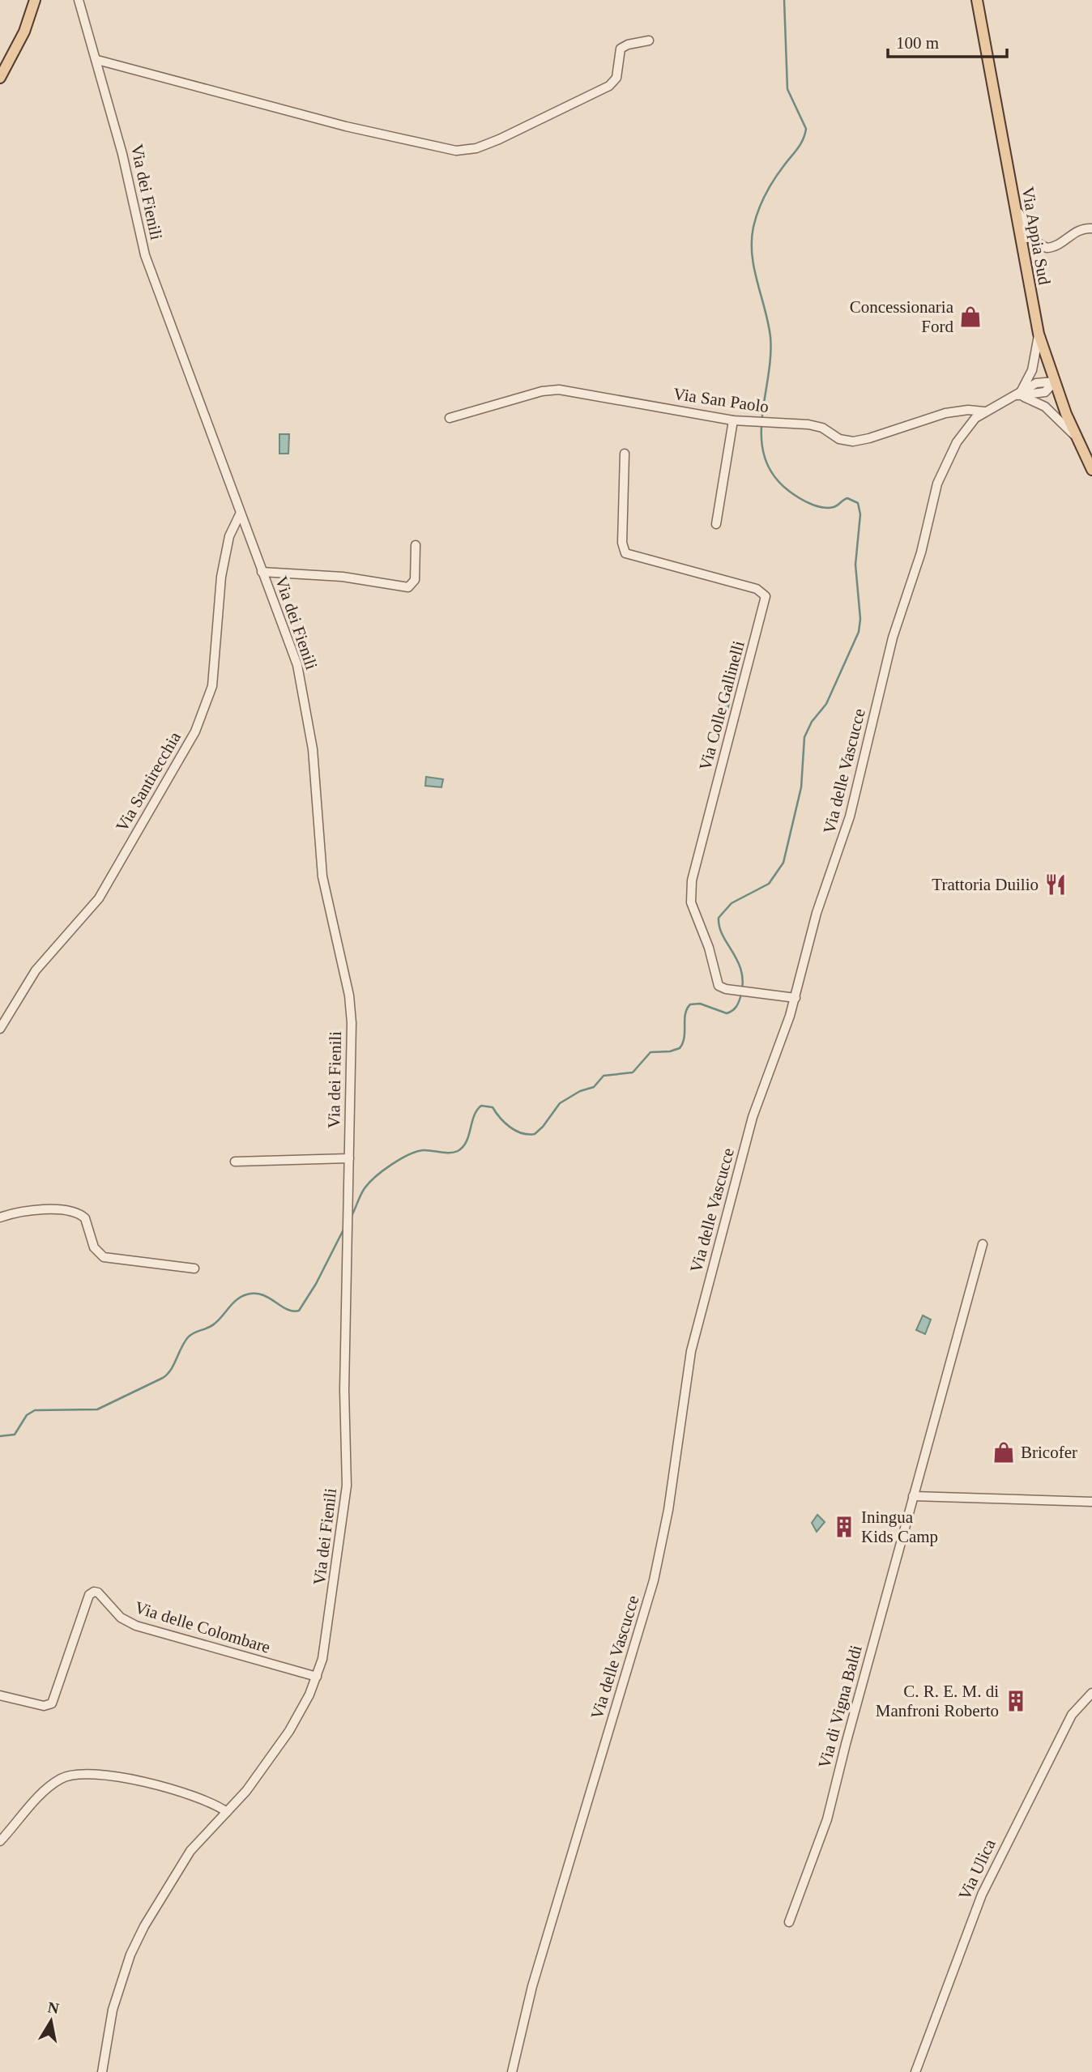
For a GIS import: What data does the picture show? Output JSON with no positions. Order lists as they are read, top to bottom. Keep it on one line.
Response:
{"streets":{"main road":["Via Appia Sud"],"street":["Via dei Fienili","Via San Paolo","Via Colle Gallinelli","Via delle Vascucce","Via Santirecchia","Via delle Colombare","Via di Vigna Baldi","Via Ulica"]},"crossings":[["Via dei Fienili","Via Santirecchia"],["Via dei Fienili","Via delle Colombare"],["Via Appia Sud","Via delle Vascucce"],["Via San Paolo","Via delle Vascucce"],["Via Colle Gallinelli","Via delle Vascucce"]],"places":{"shop":["Concessionaria Ford","Bricofer"],"restaurant":["Trattoria Duilio"],"building":["Iningua Kids Camp","C. R. E. M. di Manfroni Roberto"]},"scale_bar":"100 m","north":"top"}
